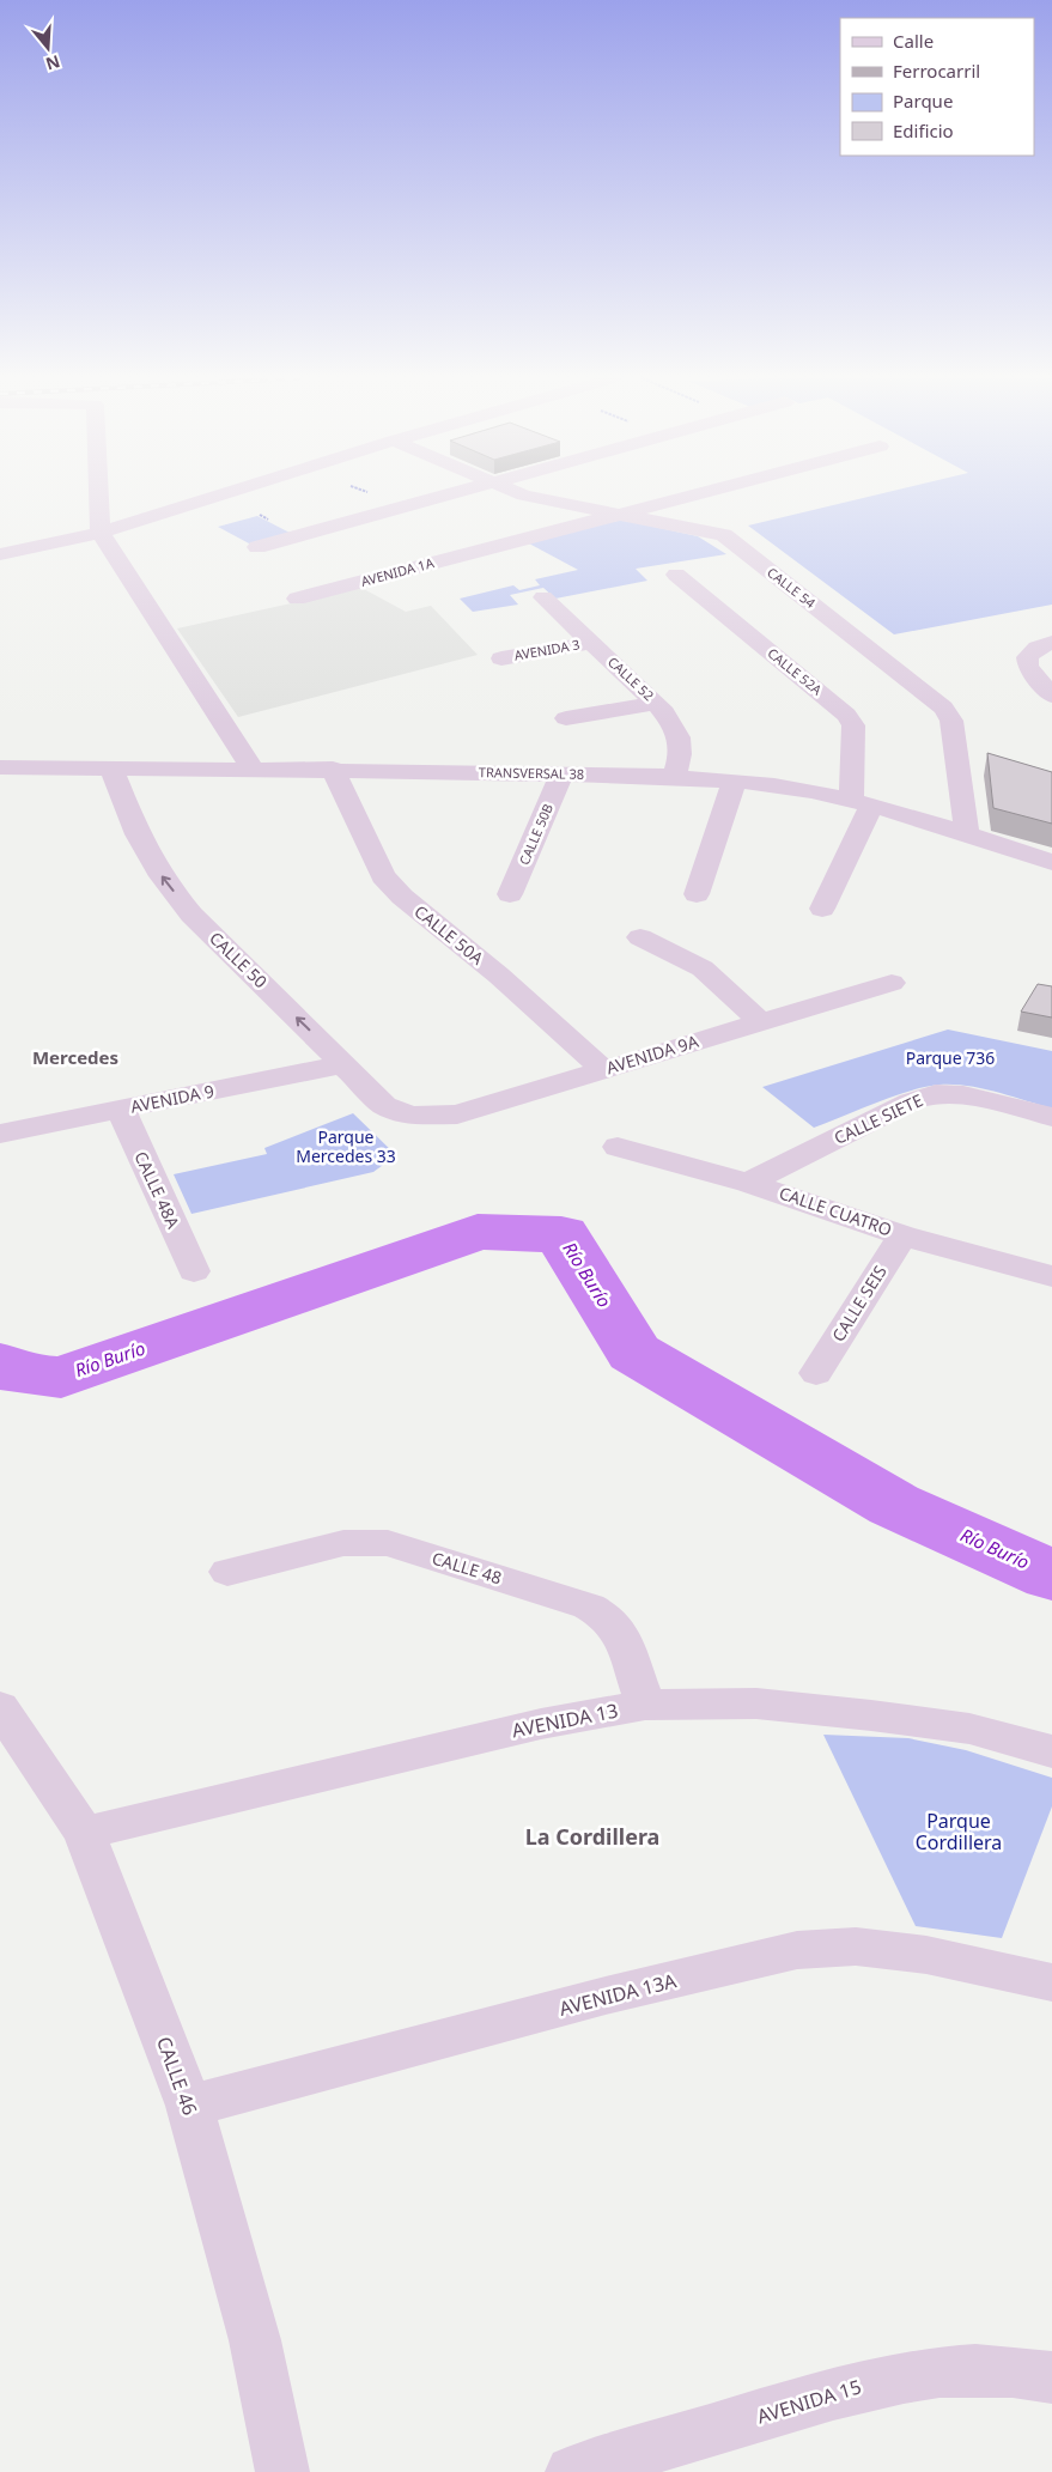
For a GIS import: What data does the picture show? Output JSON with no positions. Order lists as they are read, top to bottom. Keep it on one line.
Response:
{"streets":{"street":["AVENIDA 1A","CALLE 54","AVENIDA 3","CALLE 52A","CALLE 52","TRANSVERSAL 38","CALLE 50B","CALLE 50A","CALLE 50","AVENIDA 9A","AVENIDA 9","CALLE SIETE","CALLE 48A","CALLE CUATRO","CALLE SEIS","CALLE 48","AVENIDA 13","AVENIDA 13A","CALLE 46","AVENIDA 15"]},"crossings":[["AVENIDA 1A","CALLE 54"],["CALLE 54","TRANSVERSAL 38"],["AVENIDA 3","CALLE 52"],["CALLE 52A","TRANSVERSAL 38"],["CALLE 52","TRANSVERSAL 38"],["TRANSVERSAL 38","CALLE 50B"],["TRANSVERSAL 38","CALLE 50A"],["TRANSVERSAL 38","CALLE 50"],["CALLE 50A","AVENIDA 9A"],["CALLE 50","AVENIDA 9A"],["CALLE 50","AVENIDA 9"],["AVENIDA 9","CALLE 48A"],["CALLE SIETE","CALLE CUATRO"],["CALLE CUATRO","CALLE SEIS"],["CALLE 48","AVENIDA 13"],["AVENIDA 13","CALLE 46"],["AVENIDA 13A","CALLE 46"]],"one_way":["CALLE 50"],"districts":["Mercedes","La Cordillera"],"water":["Río Burío"],"parks":["Parque 736","Parque Mercedes 33","Parque Cordillera"],"legend":["Calle","Ferrocarril","Parque","Edificio"],"north":"bottom"}
